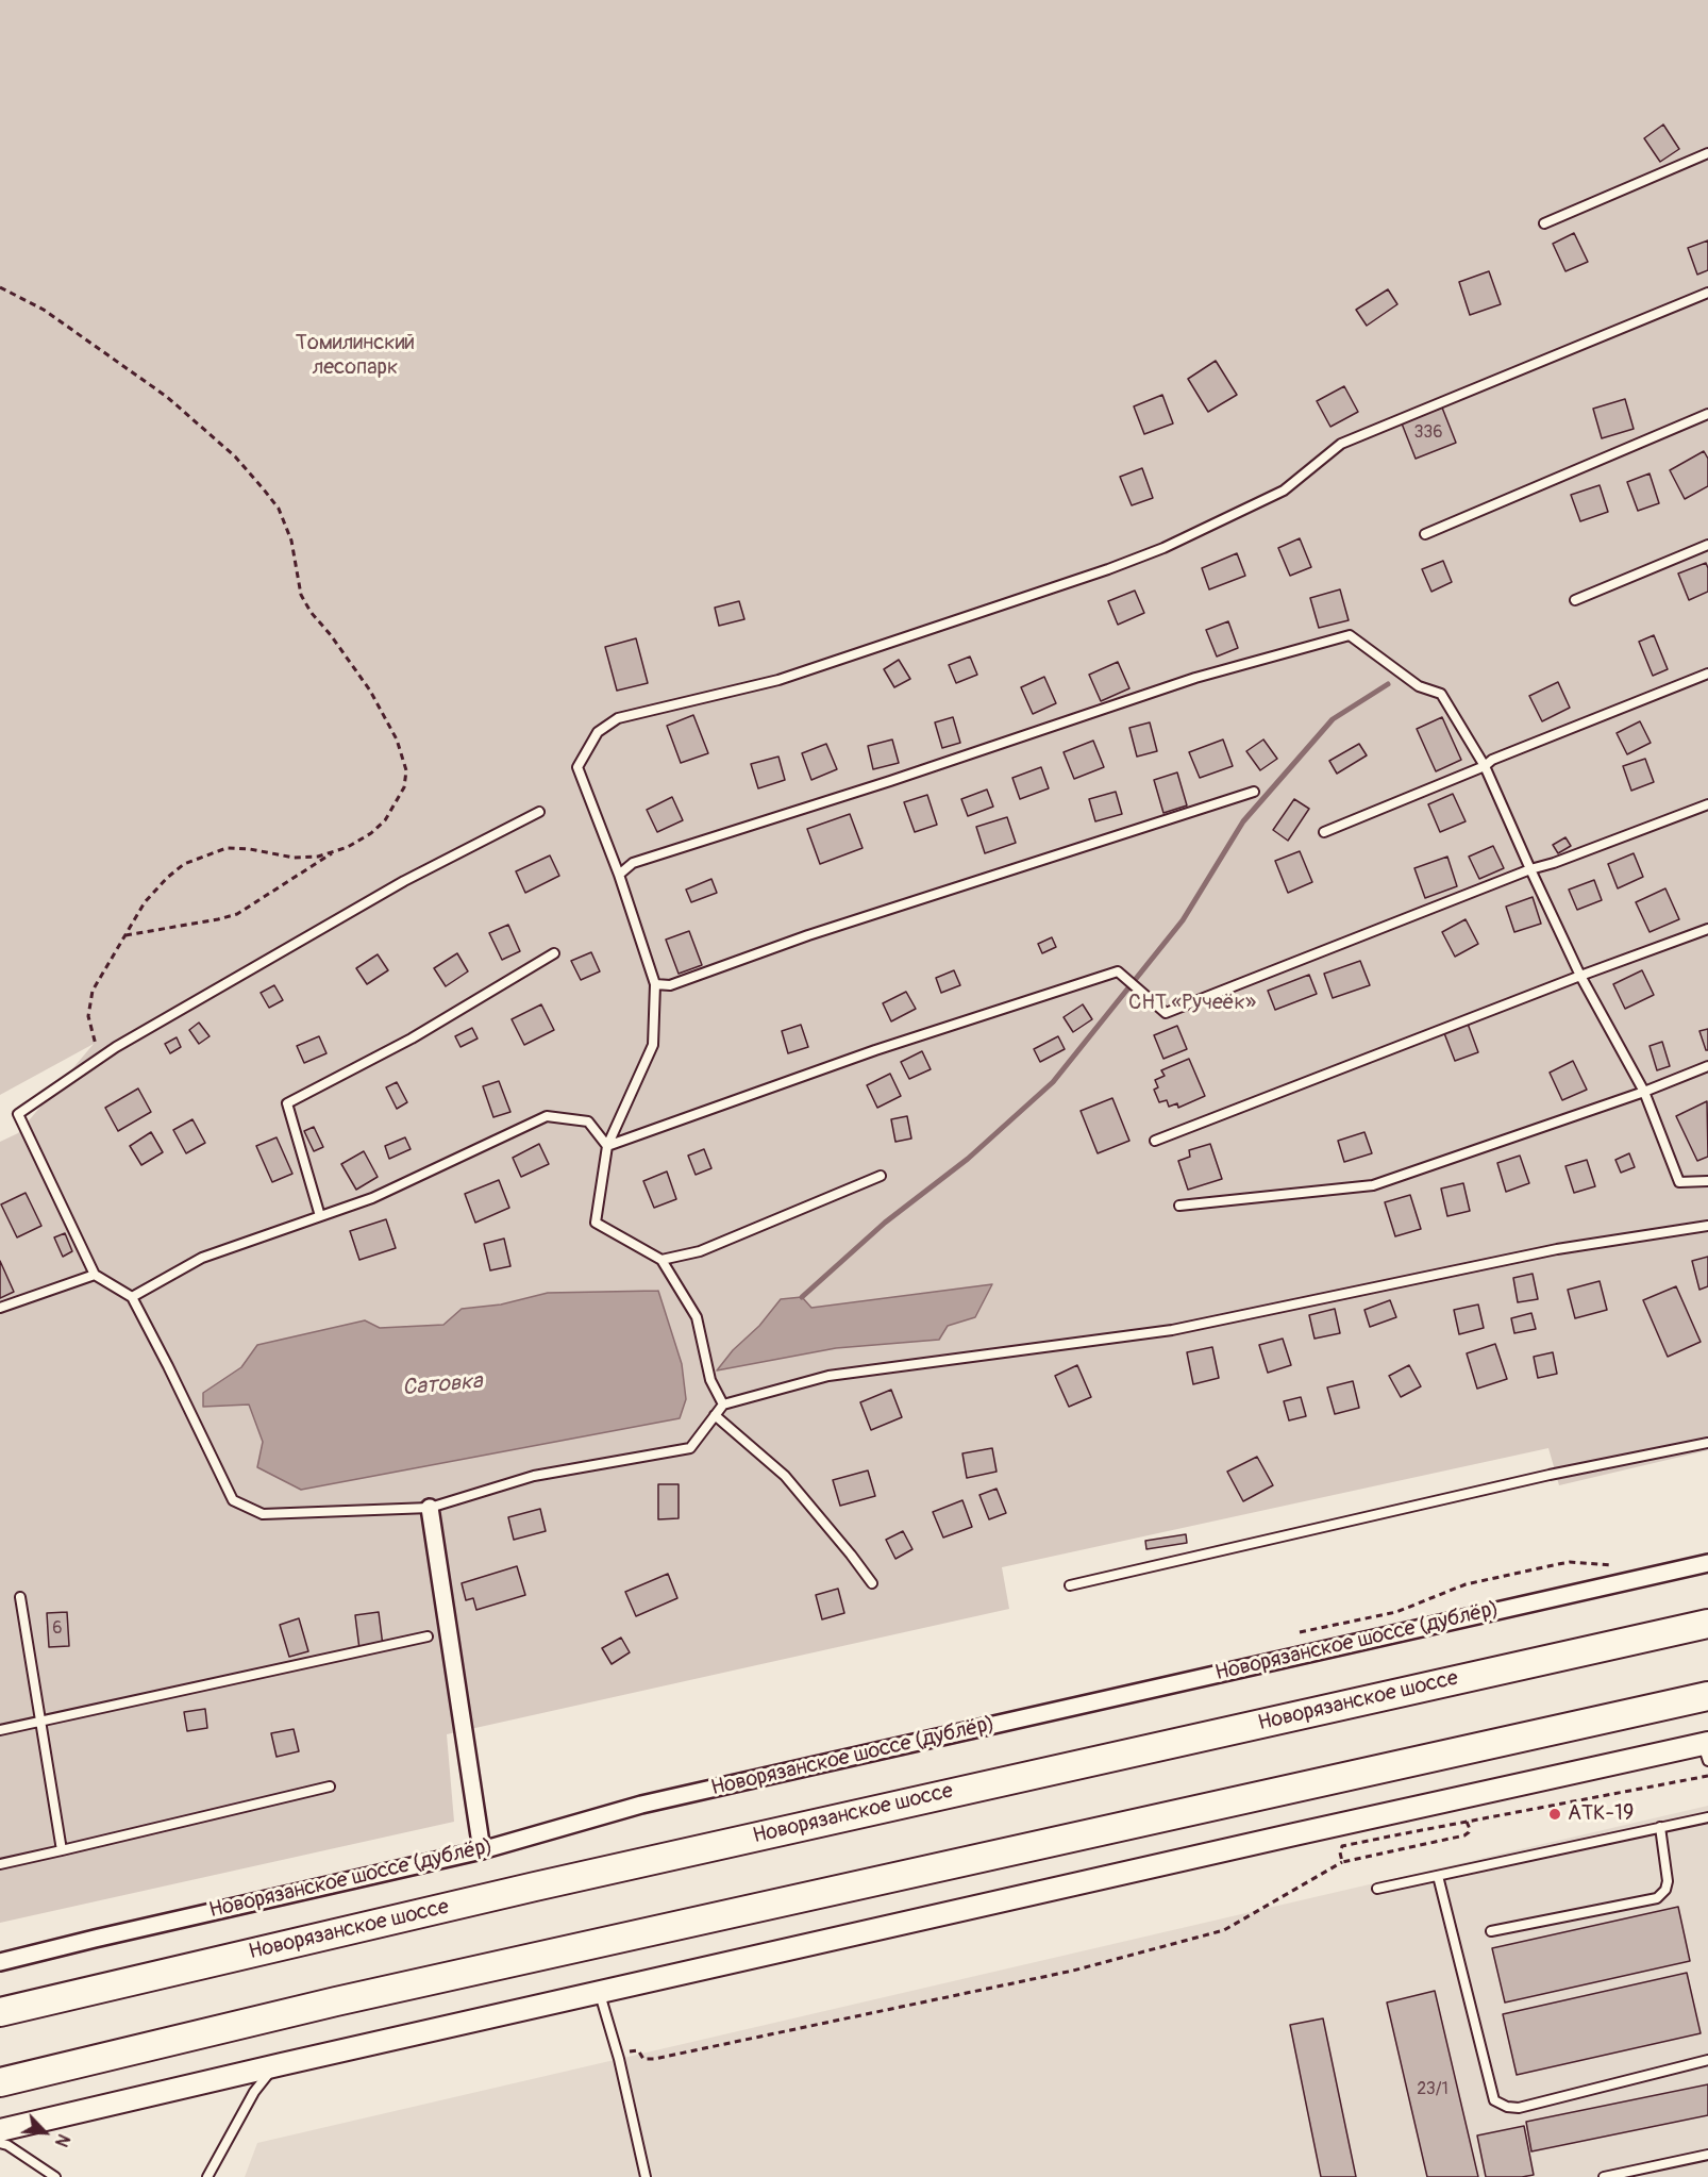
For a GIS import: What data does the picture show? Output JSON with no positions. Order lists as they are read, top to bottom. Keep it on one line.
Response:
{"streets":{"highway":["Новорязанское шоссе"],"street":["Новорязанское шоссе (дублёр)"]},"water":["Сатовка"],"parks":["Томилинский лесопарк","СНТ «Ручеёк»"],"places":["АТК-19"],"house_numbers":["336","6","23/1"],"north":"bottom right"}
